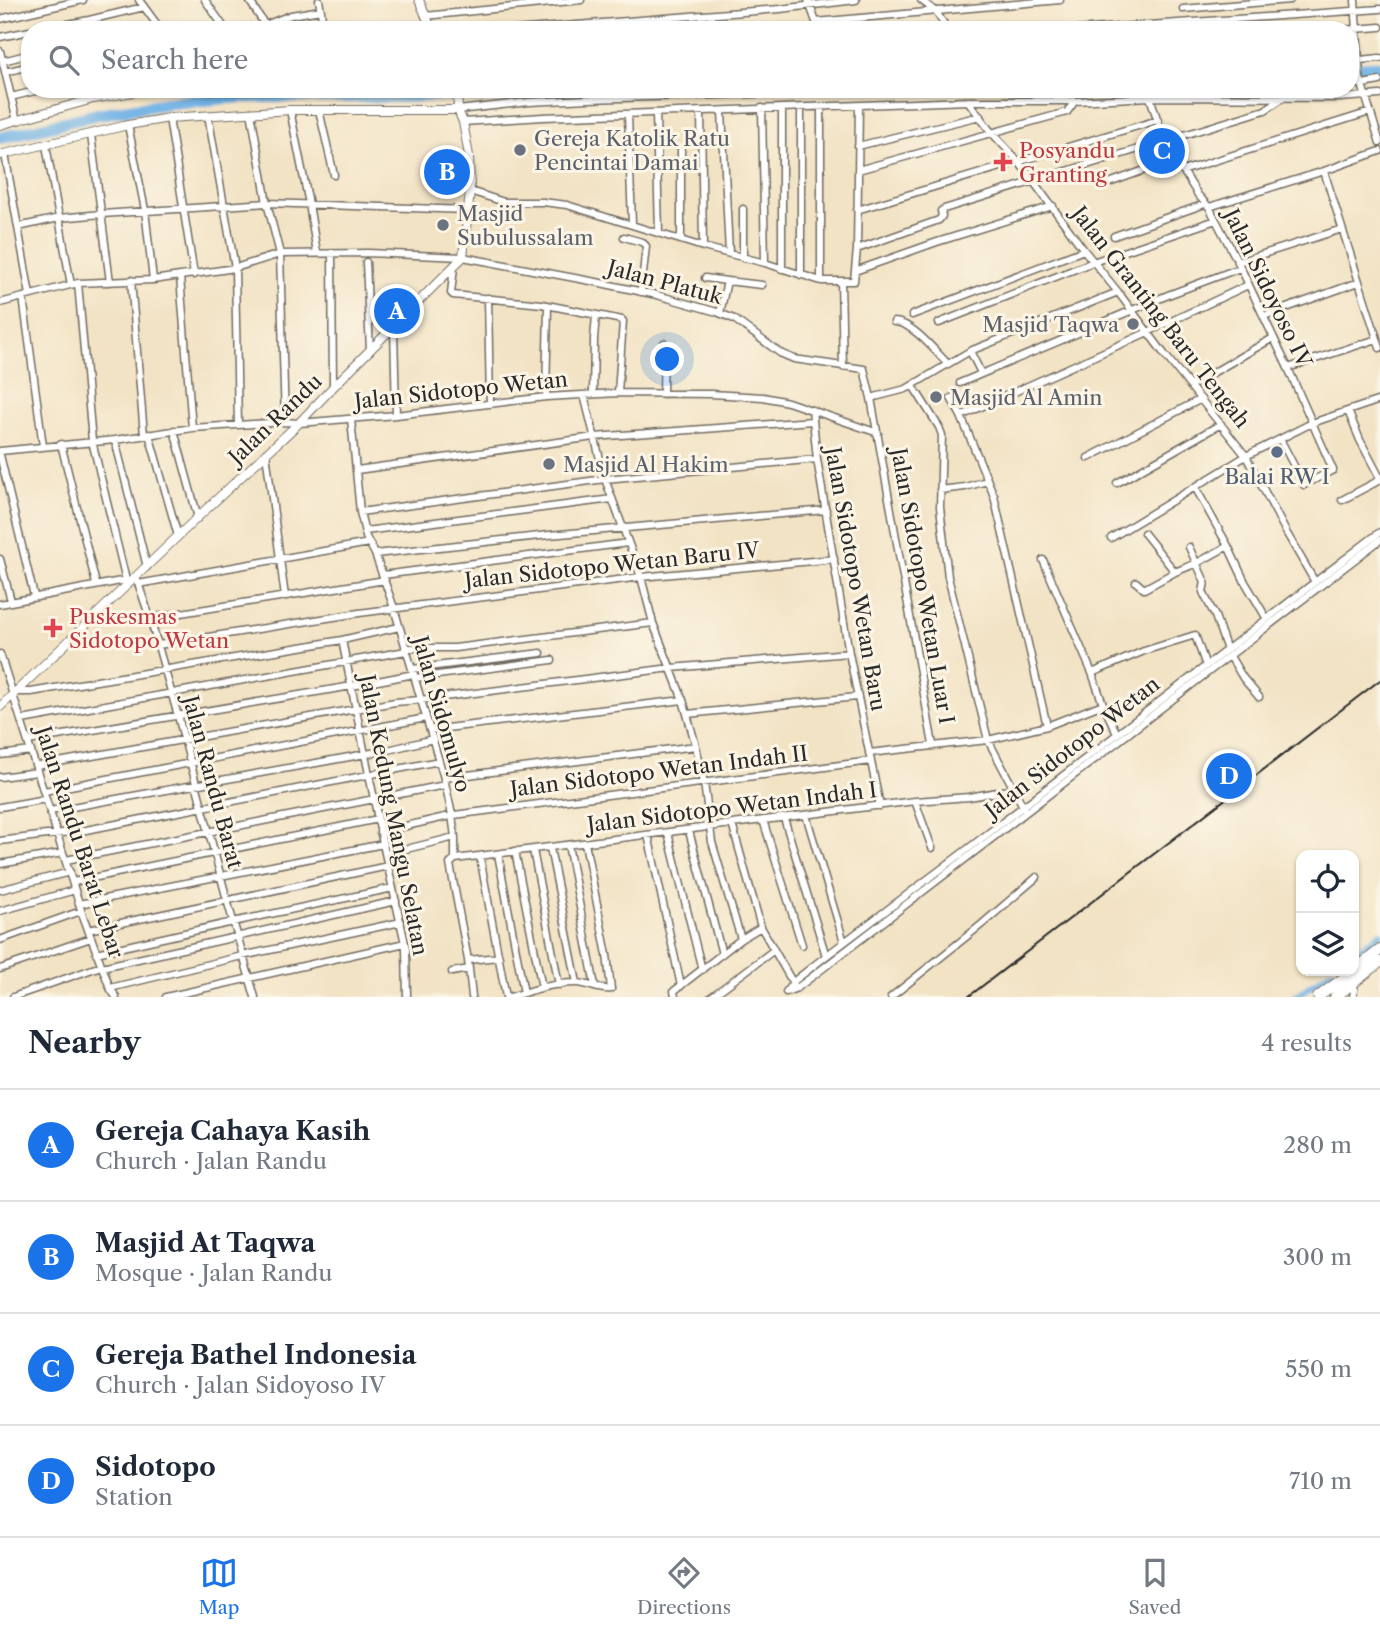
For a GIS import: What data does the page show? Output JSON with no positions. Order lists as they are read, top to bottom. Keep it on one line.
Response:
{"streets":{"street":["Jalan Platuk","Jalan Sidoyoso IV","Jalan Granting Baru Tengah","Jalan Sidotopo Wetan","Jalan Randu","Jalan Sidotopo Wetan Baru IV","Jalan Sidotopo Wetan Baru","Jalan Sidotopo Wetan Luar I","Jalan Sidomulyo","Jalan Sidotopo Wetan Indah II","Jalan Randu Barat","Jalan Sidotopo Wetan Indah I","Jalan Kedung Mangu Selatan","Jalan Randu Barat Lebar"]},"crossings":[["Jalan Platuk","Jalan Sidotopo Wetan"],["Jalan Platuk","Jalan Randu"],["Jalan Platuk","Jalan Sidotopo Wetan Luar I"],["Jalan Granting Baru Tengah","Jalan Sidotopo Wetan"],["Jalan Sidotopo Wetan","Jalan Randu"],["Jalan Sidotopo Wetan","Jalan Sidotopo Wetan Baru"],["Jalan Sidotopo Wetan","Jalan Sidotopo Wetan Luar I"],["Jalan Sidotopo Wetan","Jalan Sidomulyo"],["Jalan Randu","Jalan Randu Barat"],["Jalan Randu","Jalan Randu Barat Lebar"],["Jalan Sidotopo Wetan Baru IV","Jalan Sidotopo Wetan Baru"],["Jalan Sidotopo Wetan Baru IV","Jalan Sidomulyo"],["Jalan Sidotopo Wetan Baru IV","Jalan Randu Barat"],["Jalan Sidotopo Wetan Baru","Jalan Sidotopo Wetan Indah II"],["Jalan Sidotopo Wetan Baru","Jalan Sidotopo Wetan Indah I"],["Jalan Sidomulyo","Jalan Sidotopo Wetan Indah II"],["Jalan Sidomulyo","Jalan Sidotopo Wetan Indah I"],["Jalan Sidotopo Wetan Indah II","Jalan Kedung Mangu Selatan"]],"places":{"other":["Gereja Katolik Ratu Pencintai Damai","Masjid Subulussalam","Masjid Taqwa","Masjid Al Amin","Balai RW I","Masjid Al Hakim"],"health":["Posyandu Granting","Puskesmas Sidotopo Wetan"]},"page":{"search":"Search here","pins":["C","B","A","D"],"heading":["Nearby","4 results"],"list":[{"mark":"A","name":"Gereja Cahaya Kasih","note":"Church · Jalan Randu","value":"280 m"},{"mark":"B","name":"Masjid At Taqwa","note":"Mosque · Jalan Randu","value":"300 m"},{"mark":"C","name":"Gereja Bathel Indonesia","note":"Church · Jalan Sidoyoso IV","value":"550 m"},{"mark":"D","name":"Sidotopo","note":"Station","value":"710 m"}],"nav":["Map","Directions","Saved"]}}
